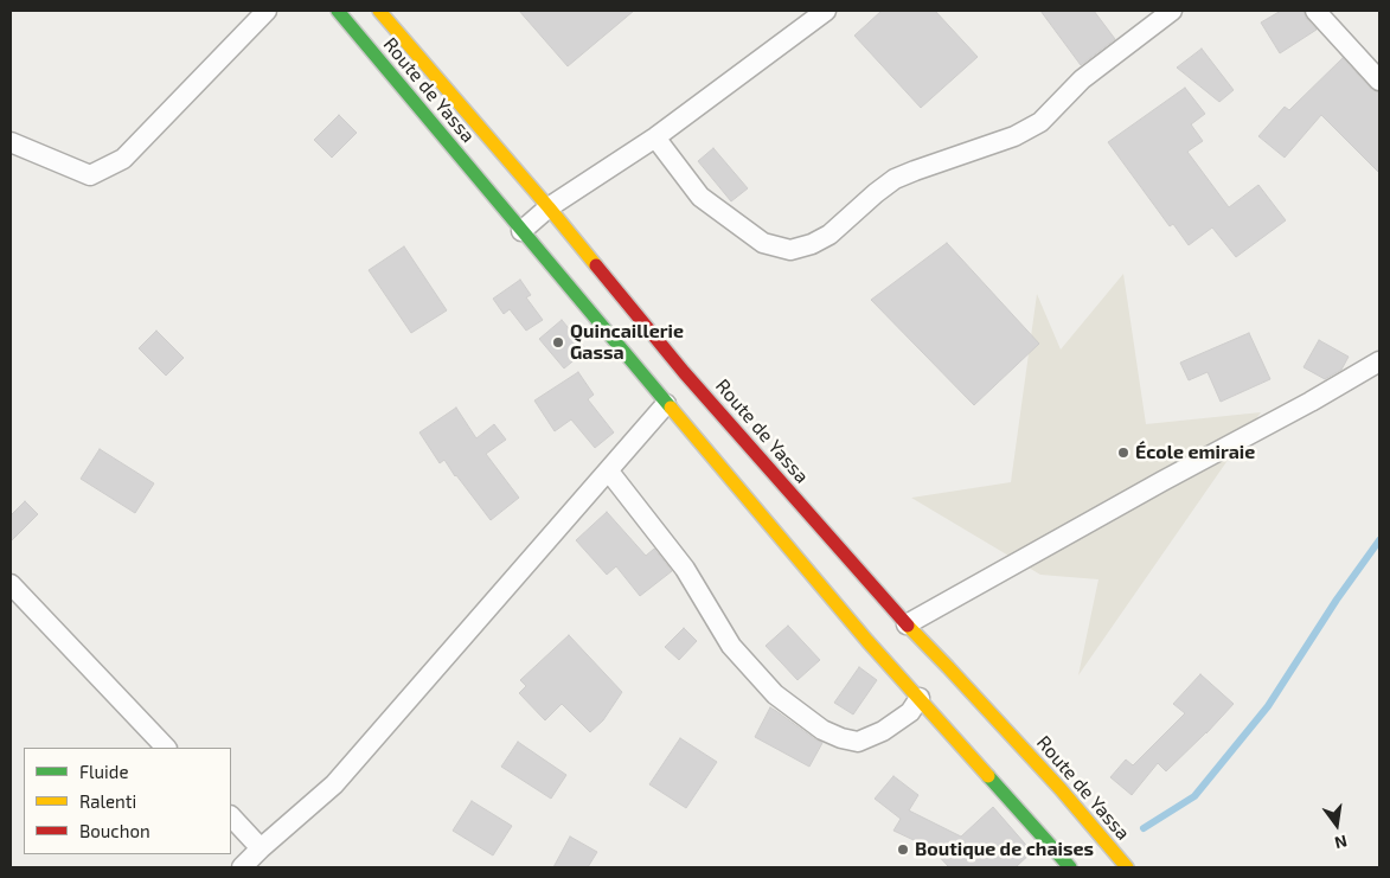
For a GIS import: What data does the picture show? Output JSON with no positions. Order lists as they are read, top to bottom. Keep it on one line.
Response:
{"streets":{"main road":["Route de Yassa"]},"places":["Quincaillerie Gassa","École emiraie","Boutique de chaises"],"legend":["Fluide","Ralenti","Bouchon"],"north":"bottom"}
